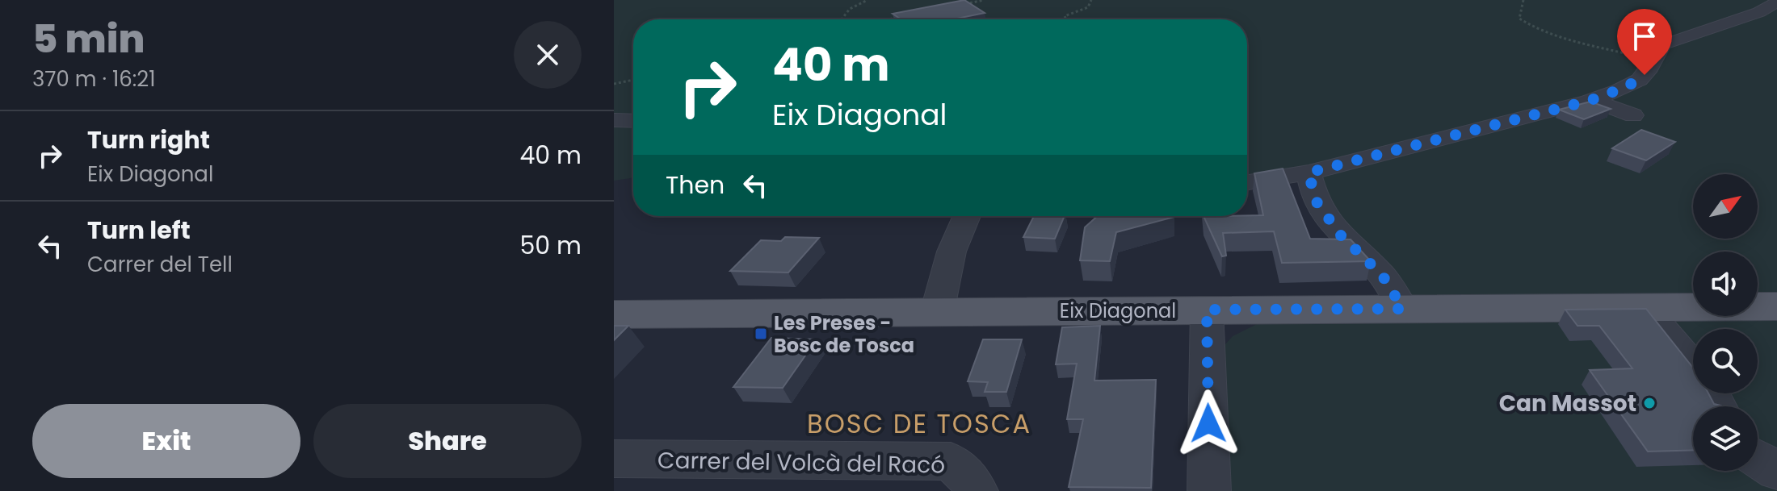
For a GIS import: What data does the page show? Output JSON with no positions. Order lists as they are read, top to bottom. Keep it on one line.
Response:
{"streets":{"main road":["Eix Diagonal"],"street":["Carrer del Volcà del Racó"]},"districts":["BOSC DE TOSCA"],"places":{"transit":["Les Preses - Bosc de Tosca"],"other":["Can Massot"]},"north":"top right","page":{"heading":["5 min","370 m · 16:21"],"turn":["40 m","Eix Diagonal"],"list":[{"name":"Turn right","note":"Eix Diagonal","value":"40 m"},{"name":"Turn left","note":"Carrer del Tell","value":"50 m"}],"then":"Then","buttons":["Exit","Share"]}}
